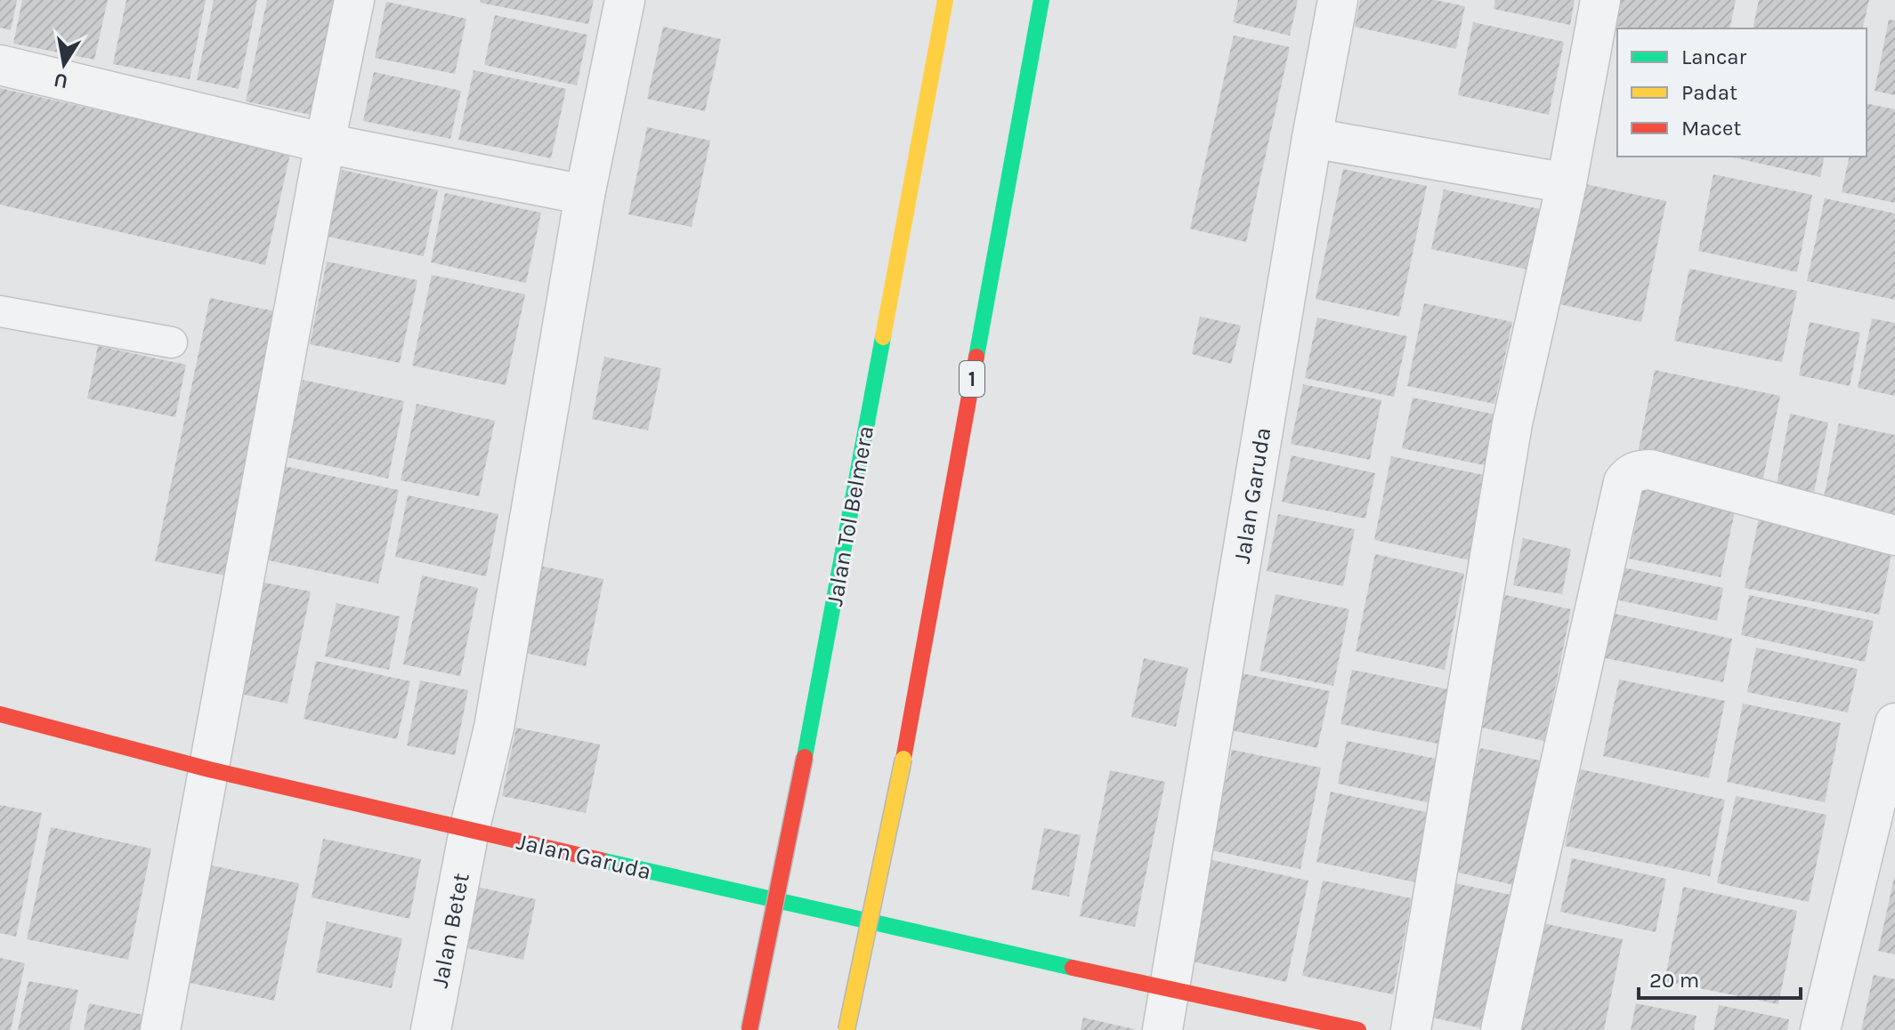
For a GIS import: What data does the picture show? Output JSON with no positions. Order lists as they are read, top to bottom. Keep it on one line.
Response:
{"streets":{"main road":["1","Jalan Garuda","Jalan Tol Belmera"],"street":["Jalan Betet"]},"crossings":[["Jalan Garuda","Jalan Betet"]],"legend":["Lancar","Padat","Macet"],"scale_bar":"20 m","north":"bottom"}
